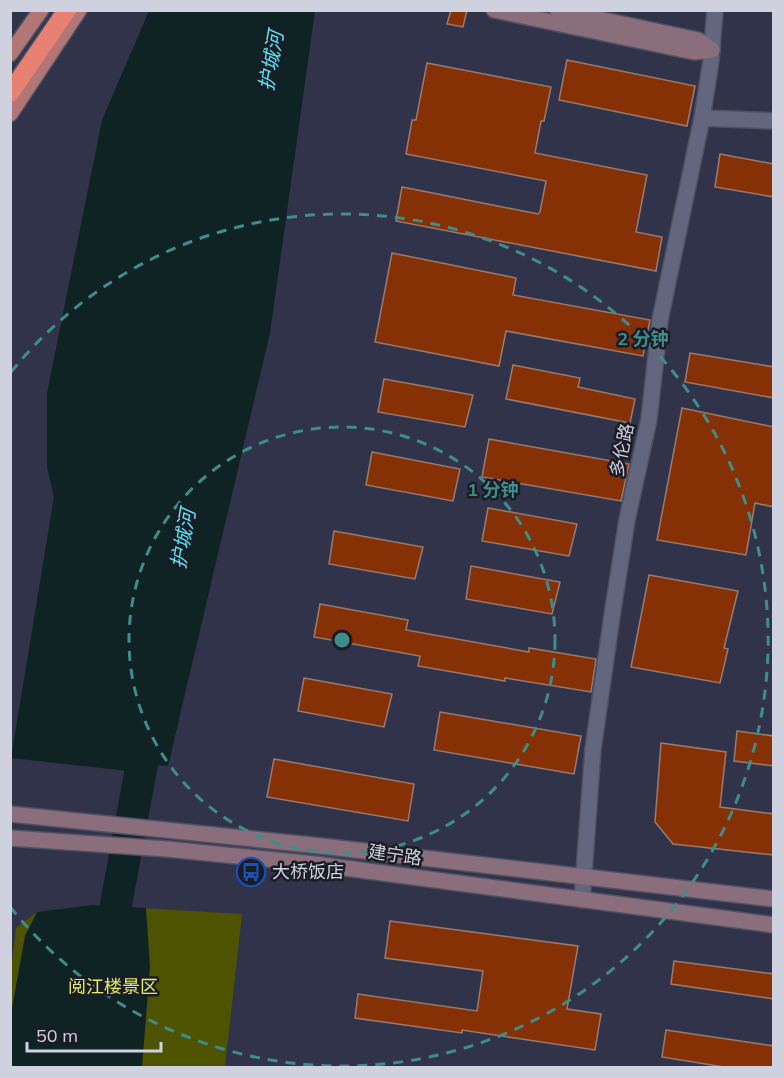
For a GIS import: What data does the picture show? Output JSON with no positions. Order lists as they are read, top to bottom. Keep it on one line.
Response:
{"streets":{"main road":["建宁路"],"street":["多伦路"]},"crossings":[["多伦路","建宁路"]],"water":["护城河"],"parks":["阅江楼景区"],"places":{"bus stop":["大桥饭店"]},"scale_bar":"50 m","rings":["2 分钟","1 分钟"]}
